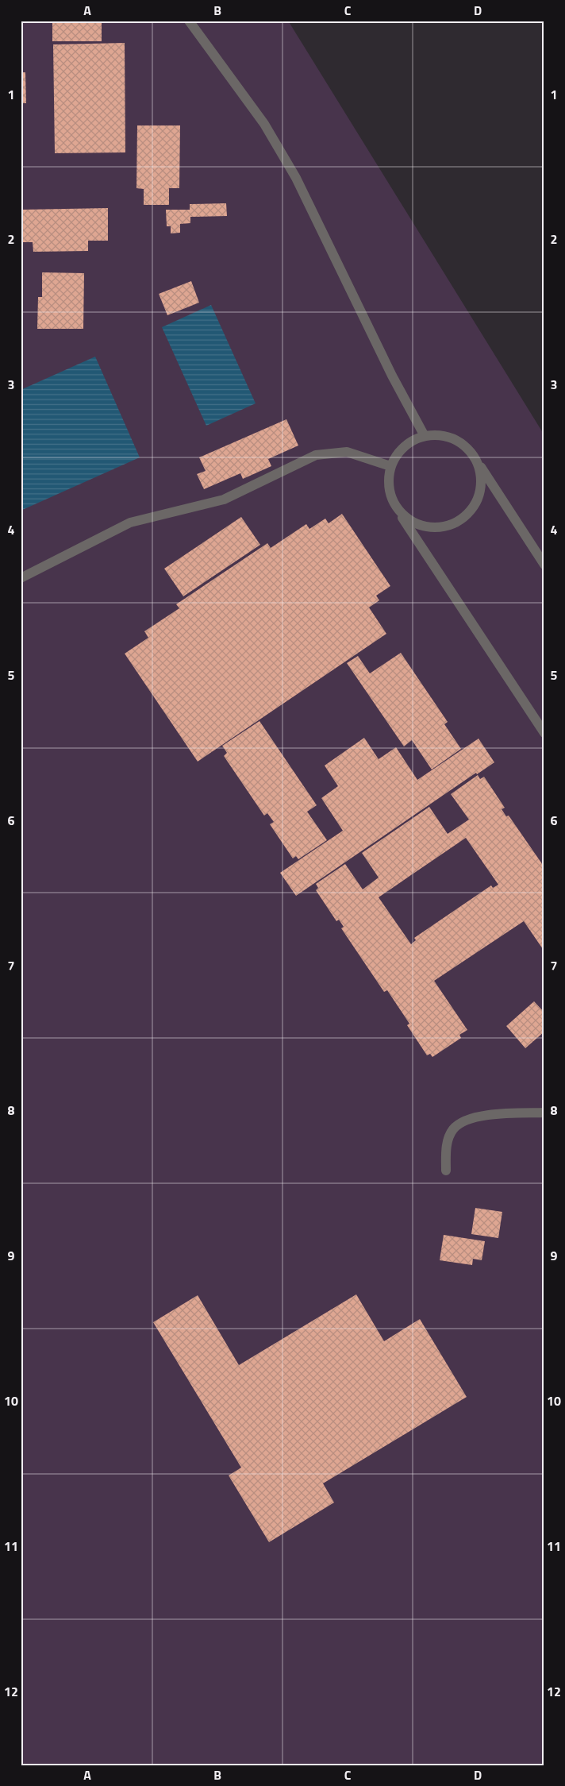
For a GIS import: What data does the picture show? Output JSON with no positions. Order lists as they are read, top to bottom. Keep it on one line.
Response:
{"grid":{"columns":["A","B","C","D"],"rows":["1","2","3","4","5","6","7","8","9","10","11","12"]}}
